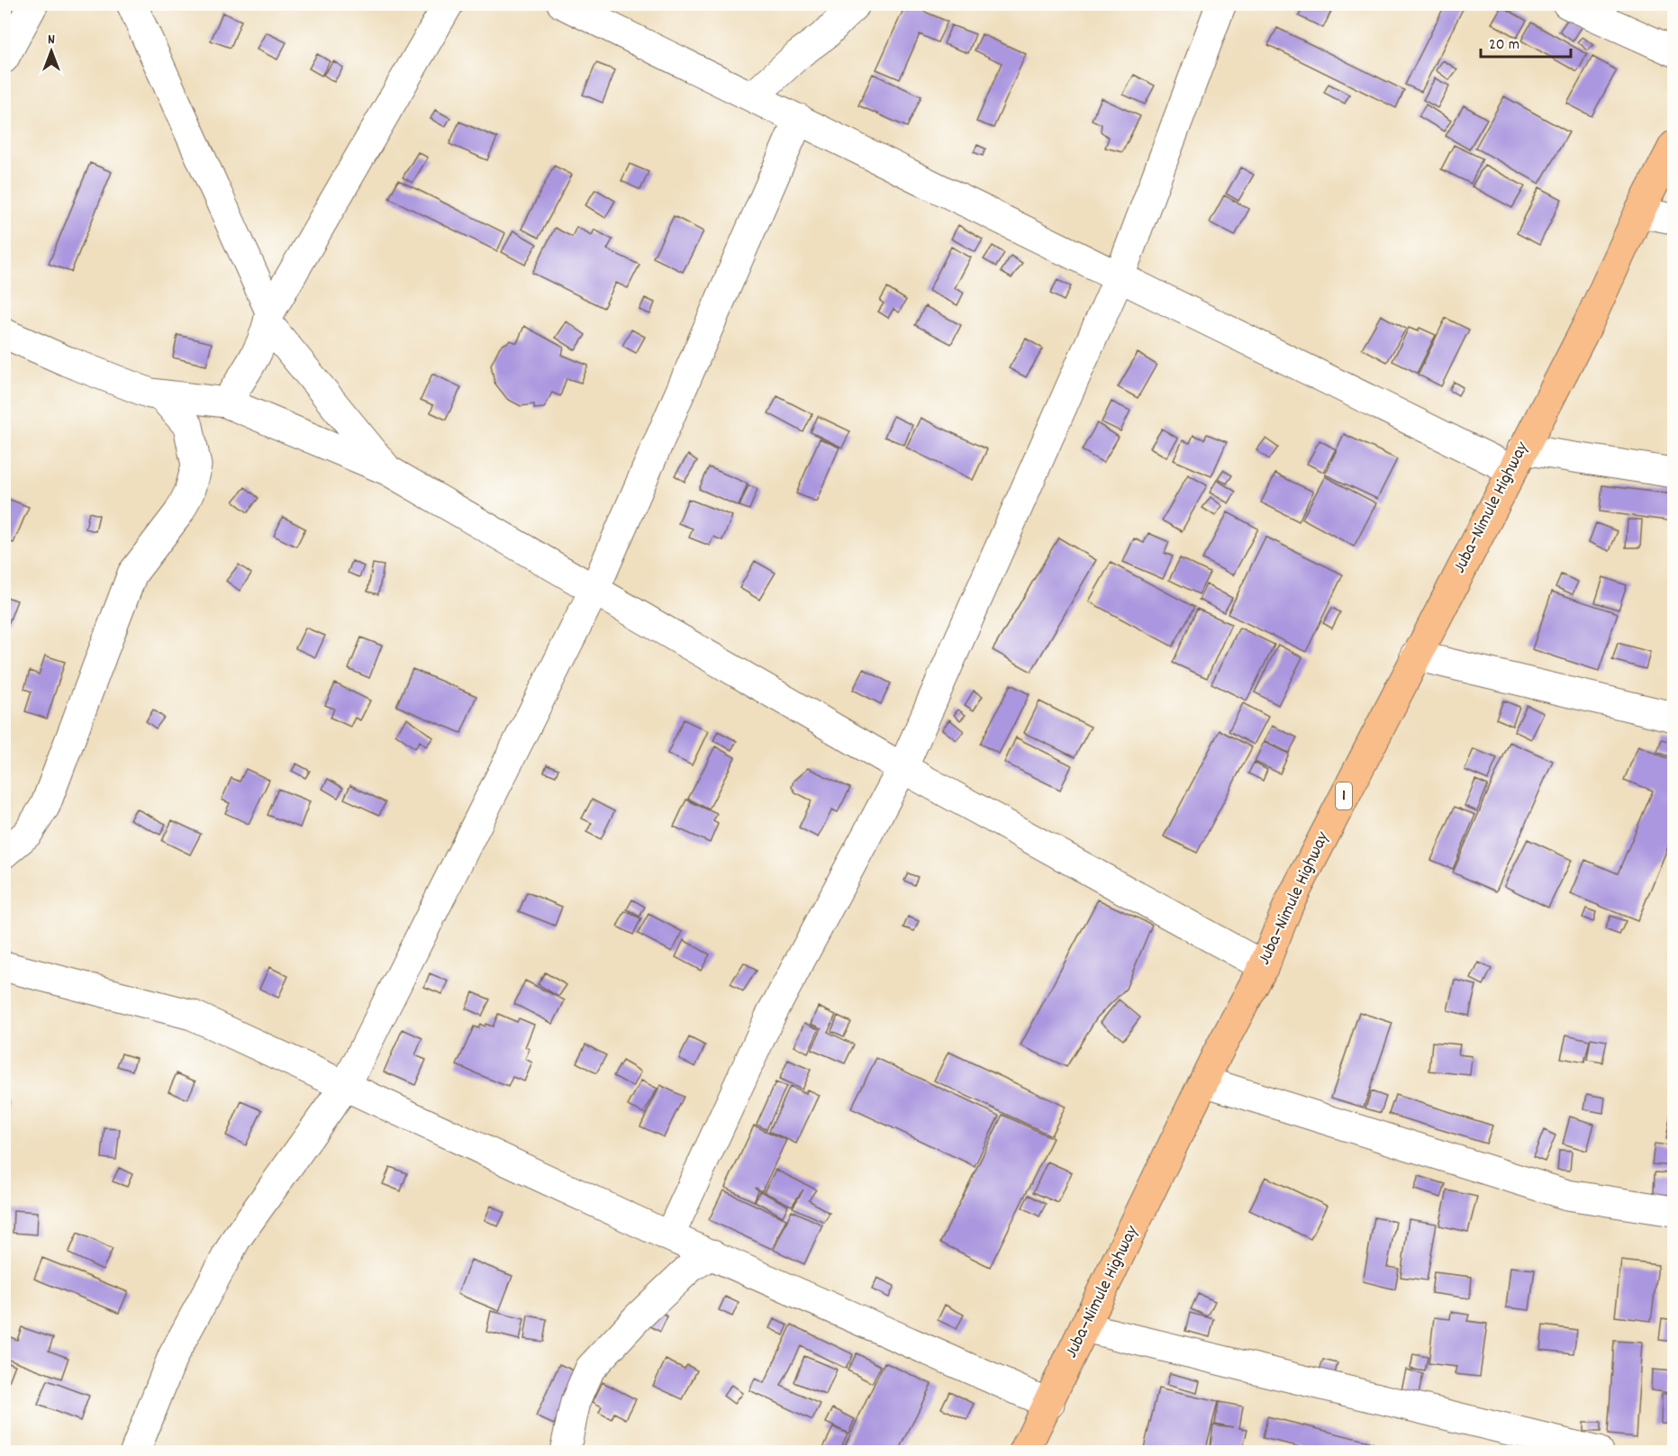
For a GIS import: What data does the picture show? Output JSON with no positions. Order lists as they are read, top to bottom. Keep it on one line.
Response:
{"streets":{"main road":["Juba–Nimule Highway","1"]},"scale_bar":"20 m","north":"top"}
